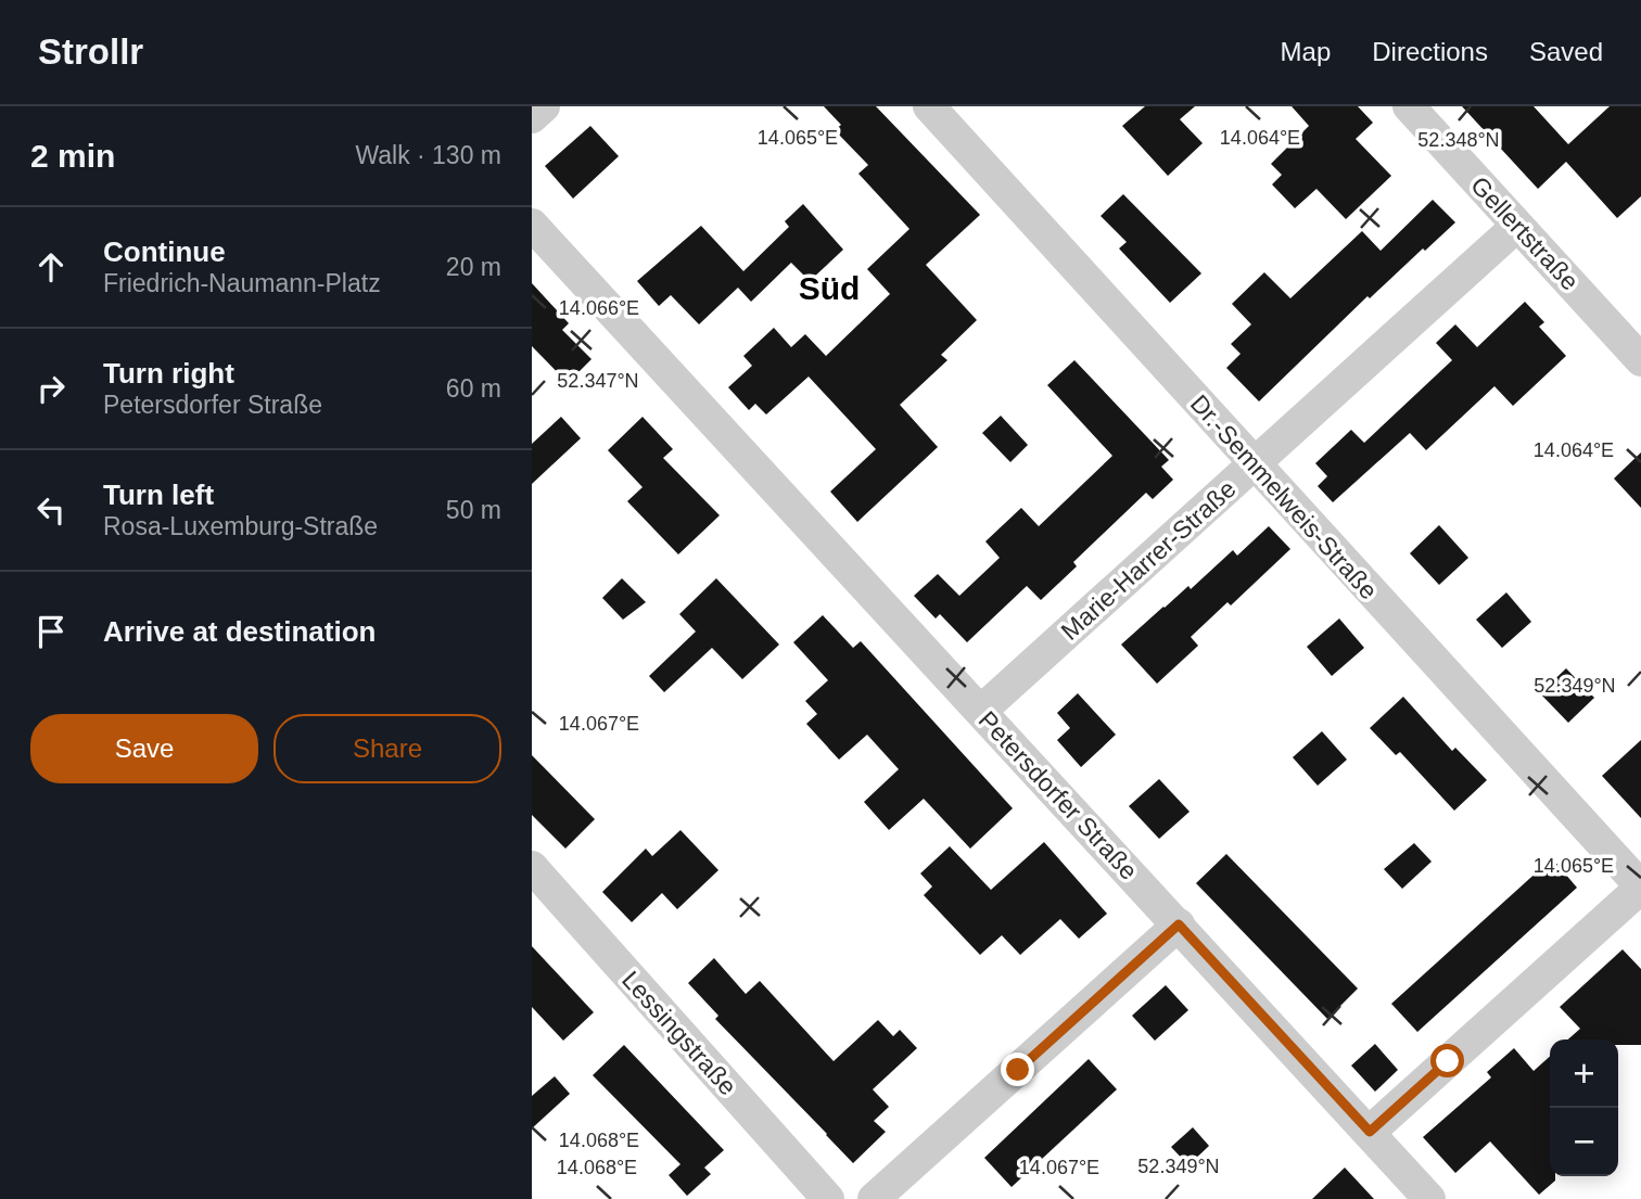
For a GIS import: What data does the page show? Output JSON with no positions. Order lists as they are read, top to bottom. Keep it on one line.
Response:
{"streets":{"street":["Gellertstraße","Dr.-Semmelweis-Straße","Marie-Harrer-Straße","Petersdorfer Straße","Lessingstraße"]},"crossings":[["Gellertstraße","Marie-Harrer-Straße"],["Dr.-Semmelweis-Straße","Marie-Harrer-Straße"],["Marie-Harrer-Straße","Petersdorfer Straße"]],"districts":["Süd"],"page":{"header":"Strollr","nav":["Map","Directions","Saved"],"heading":["2 min","Walk · 130 m"],"list":[["Continue","Friedrich-Naumann-Platz","20 m"],["Turn right","Petersdorfer Straße","60 m"],["Turn left","Rosa-Luxemburg-Straße","50 m"],"Arrive at destination"],"buttons":["Save","Share"],"map_buttons":["+","−"]},"coordinates":["14.065°E","14.064°E","52.348°N","14.066°E","52.347°N","52.349°N","14.067°E","14.068°E"]}
